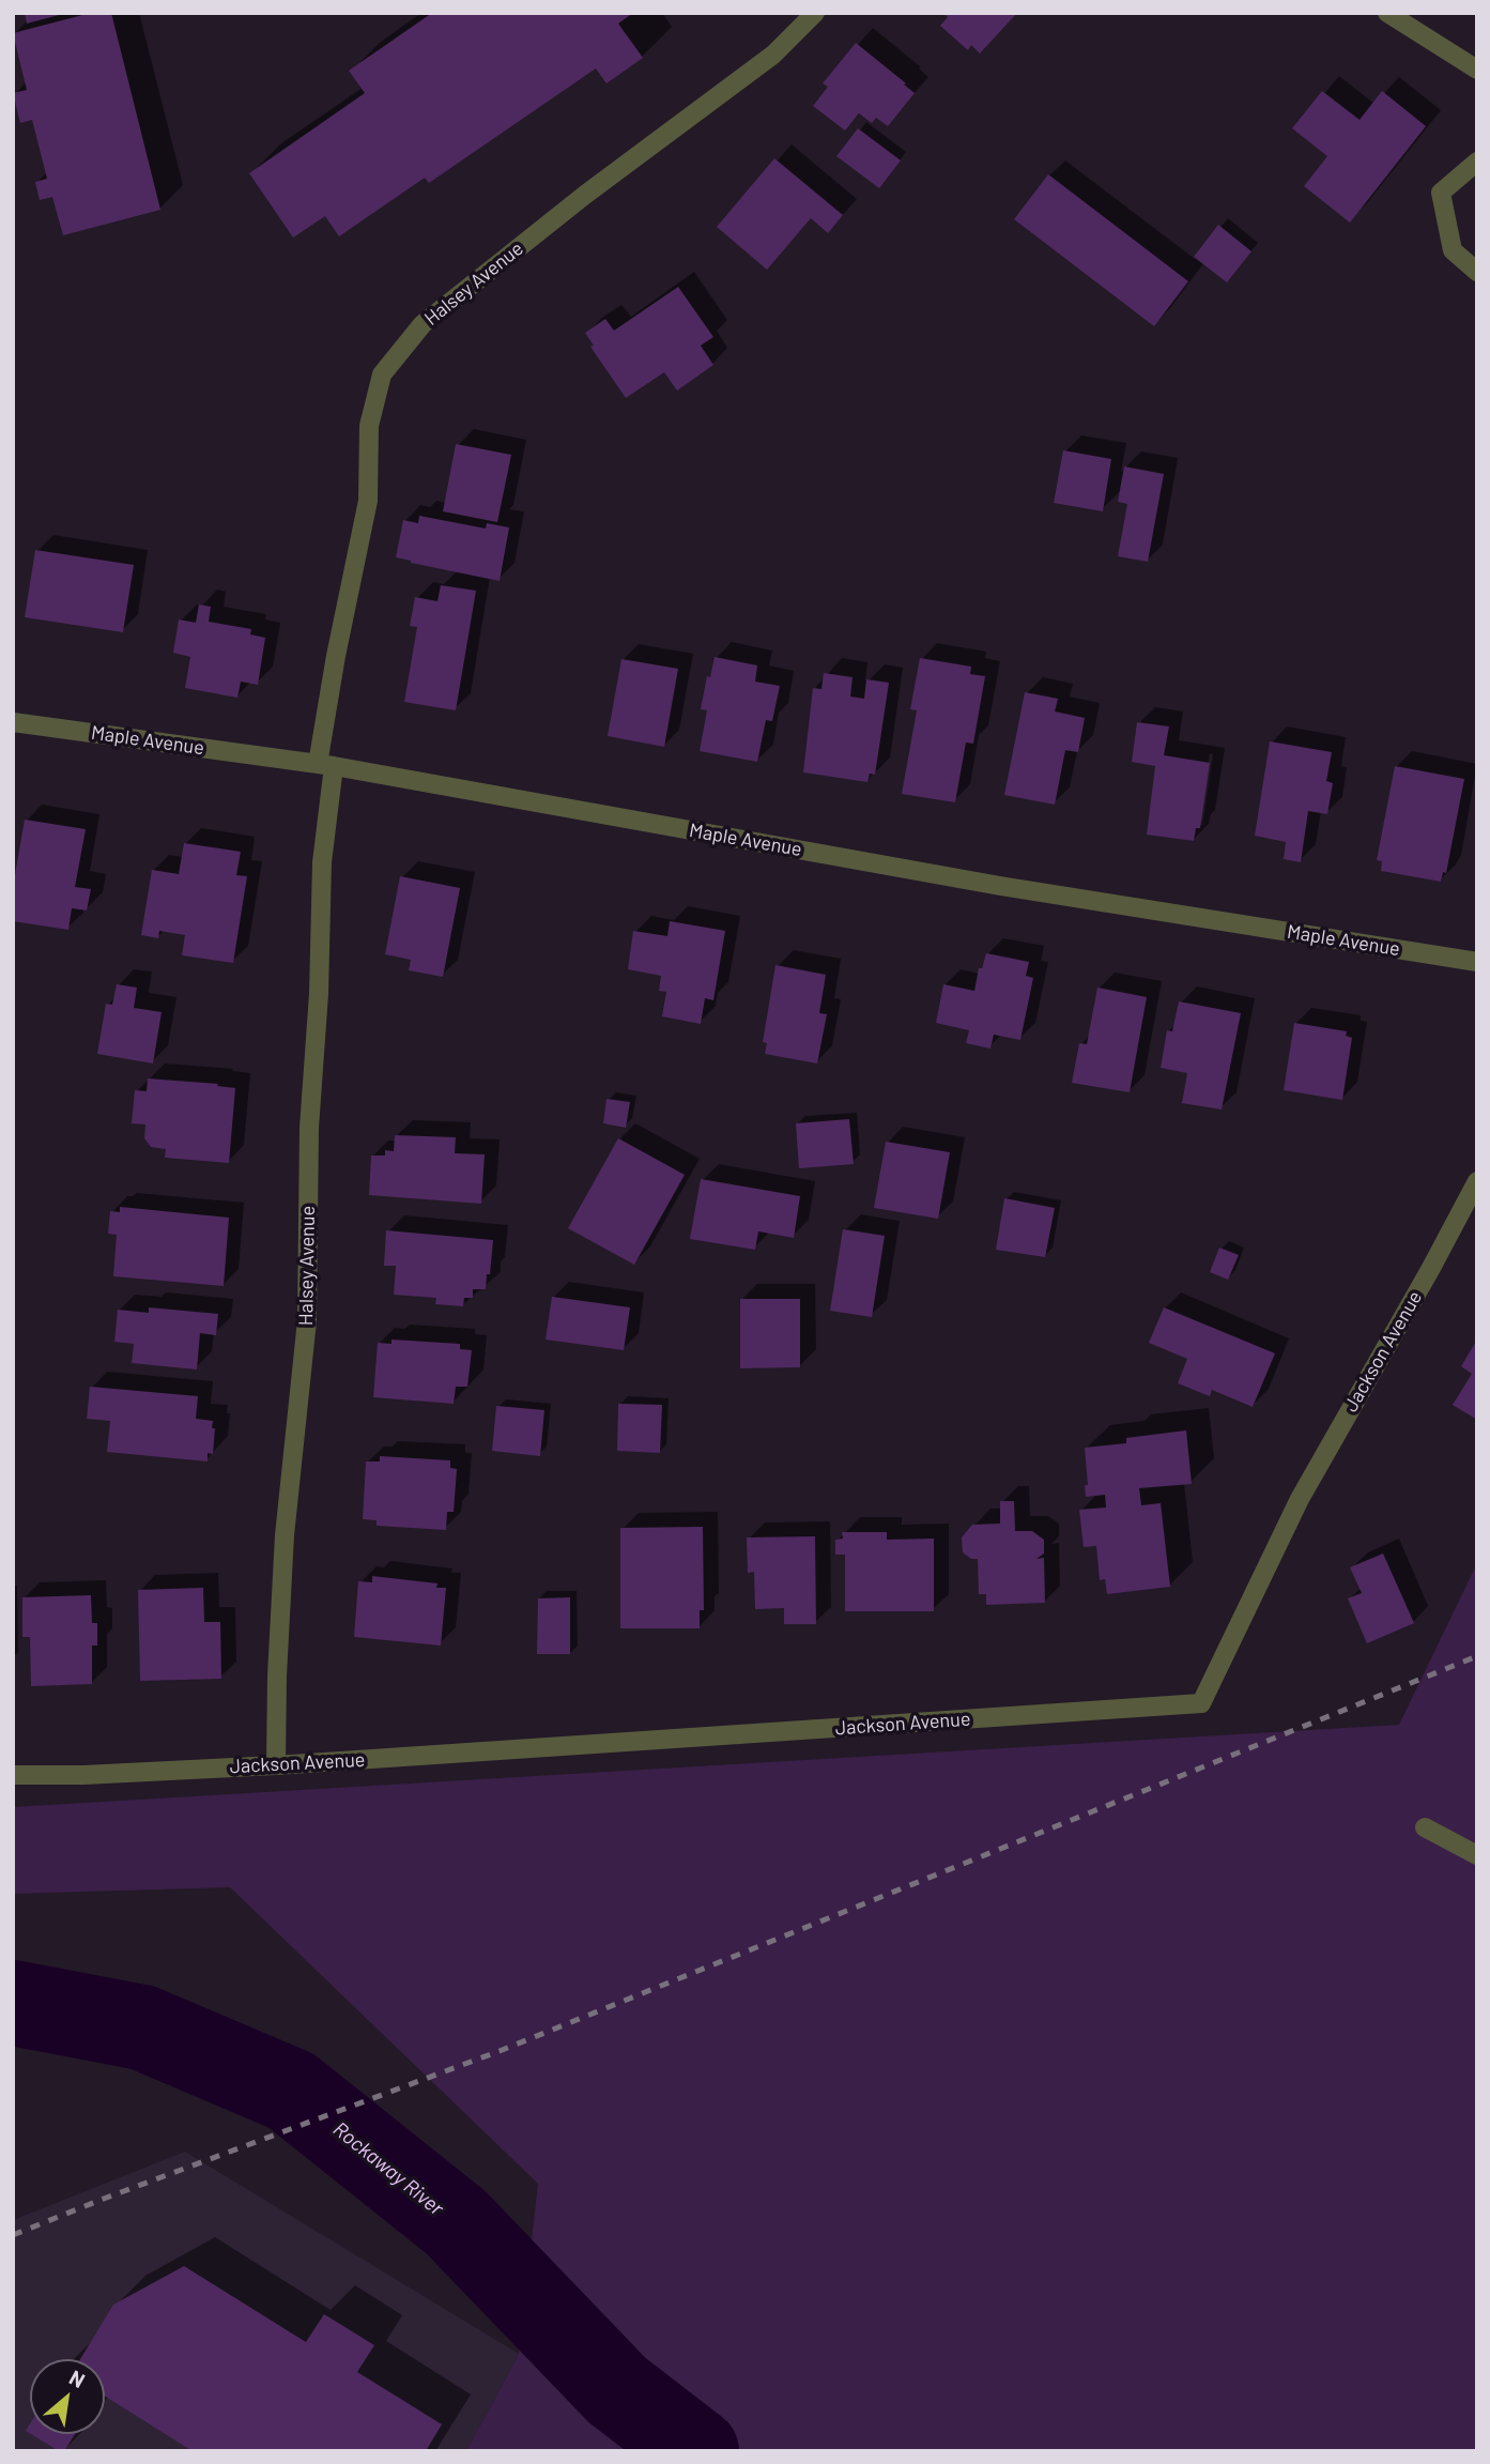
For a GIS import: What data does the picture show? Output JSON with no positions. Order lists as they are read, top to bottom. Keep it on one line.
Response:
{"streets":{"street":["Halsey Avenue","Maple Avenue","Jackson Avenue"]},"crossings":[["Halsey Avenue","Maple Avenue"],["Halsey Avenue","Jackson Avenue"]],"water":["Rockaway River"],"north":"top right"}
